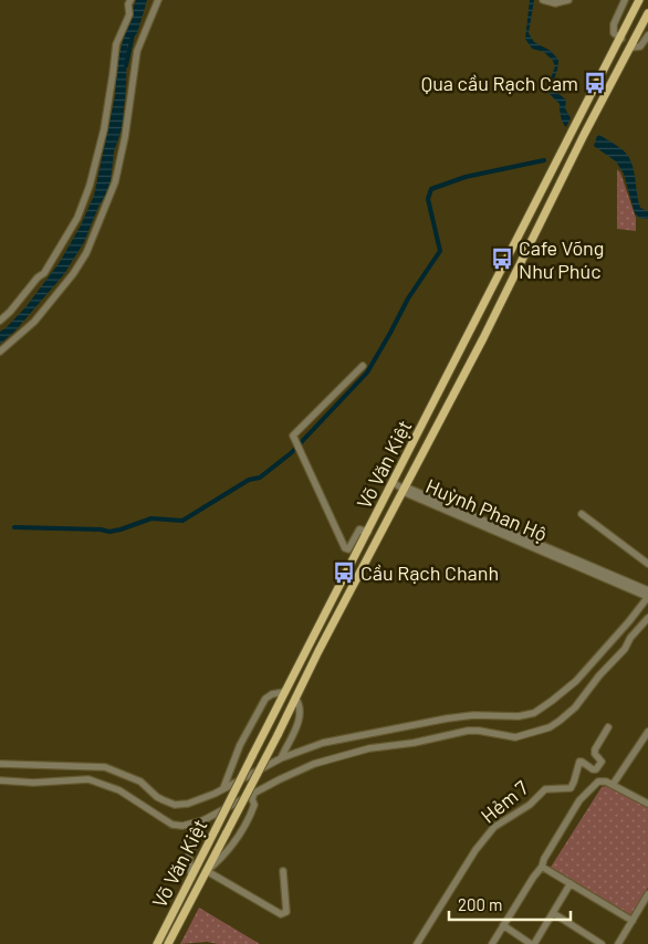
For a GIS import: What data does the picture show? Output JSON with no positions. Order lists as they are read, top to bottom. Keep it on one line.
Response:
{"streets":{"main road":["Võ Văn Kiệt"],"street":["Huỳnh Phan Hộ","Hẻm 7"]},"crossings":[["Võ Văn Kiệt","Huỳnh Phan Hộ"]],"places":{"bus stop":["Qua cầu Rạch Cam","Cafe Võng Như Phúc","Cầu Rạch Chanh"]},"scale_bar":"200 m"}
